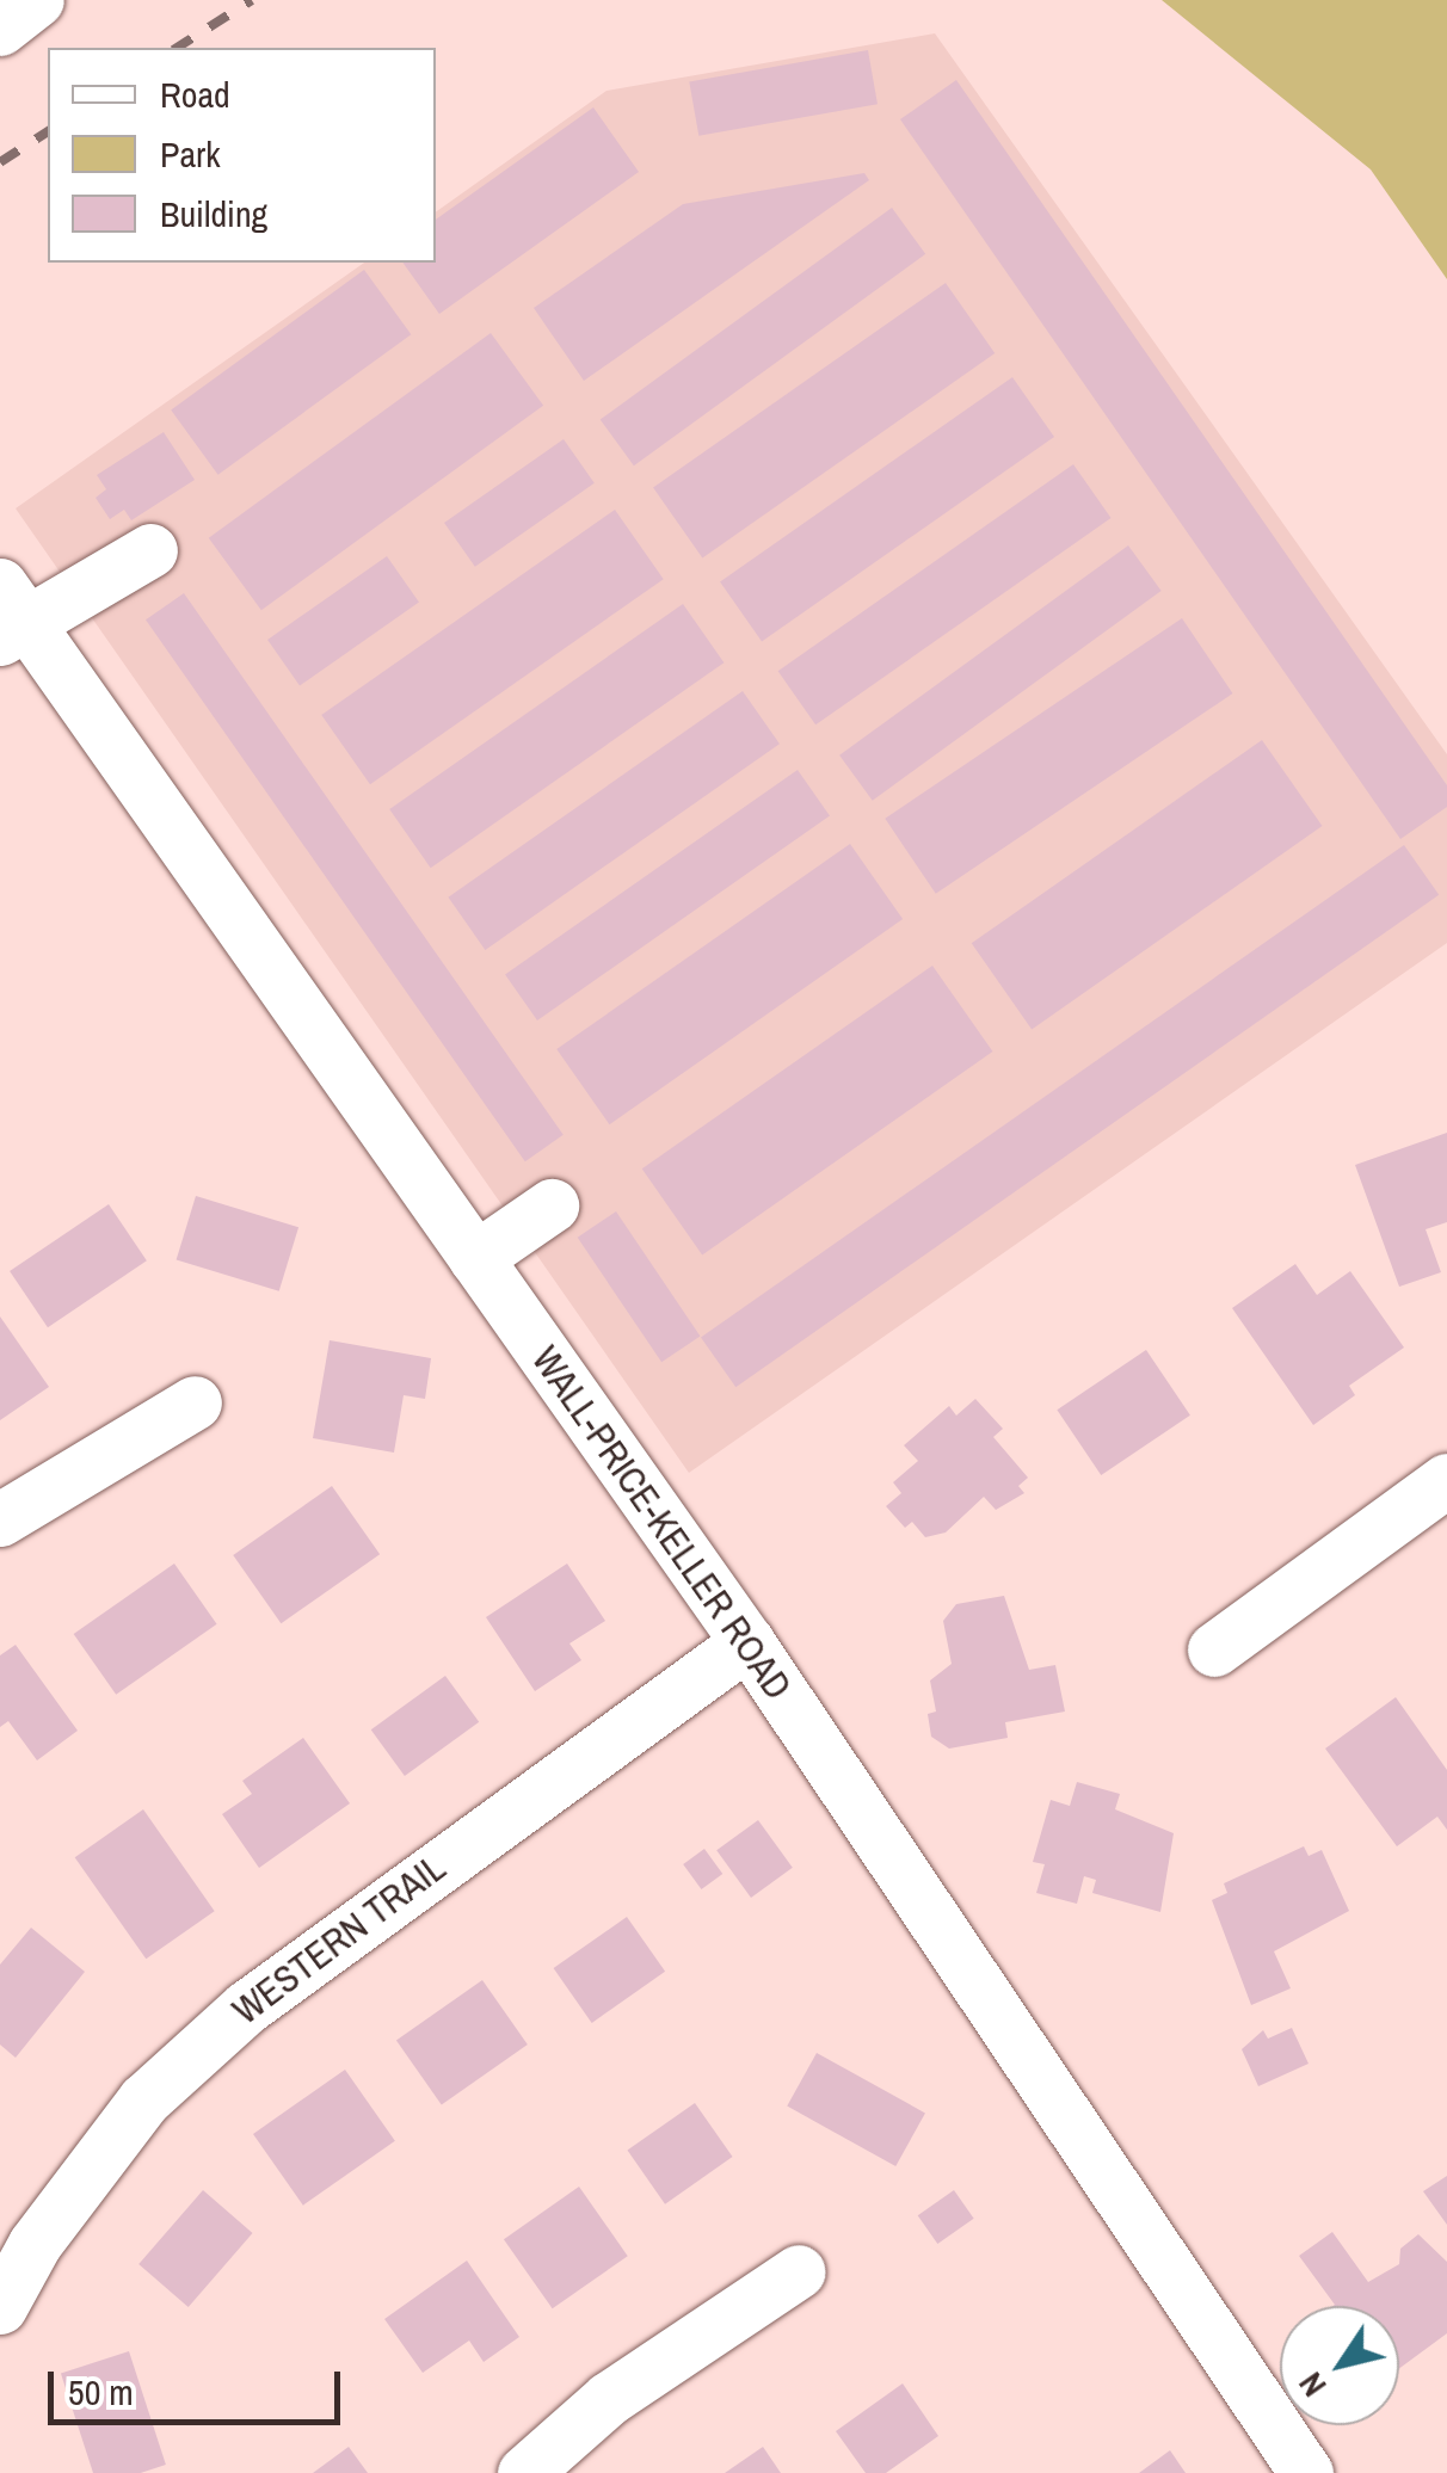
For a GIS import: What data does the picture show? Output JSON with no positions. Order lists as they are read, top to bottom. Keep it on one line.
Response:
{"streets":{"street":["WALL-PRICE-KELLER ROAD","WESTERN TRAIL"]},"crossings":[["WALL-PRICE-KELLER ROAD","WESTERN TRAIL"]],"legend":["Road","Park","Building"],"scale_bar":"50 m","north":"bottom left"}
